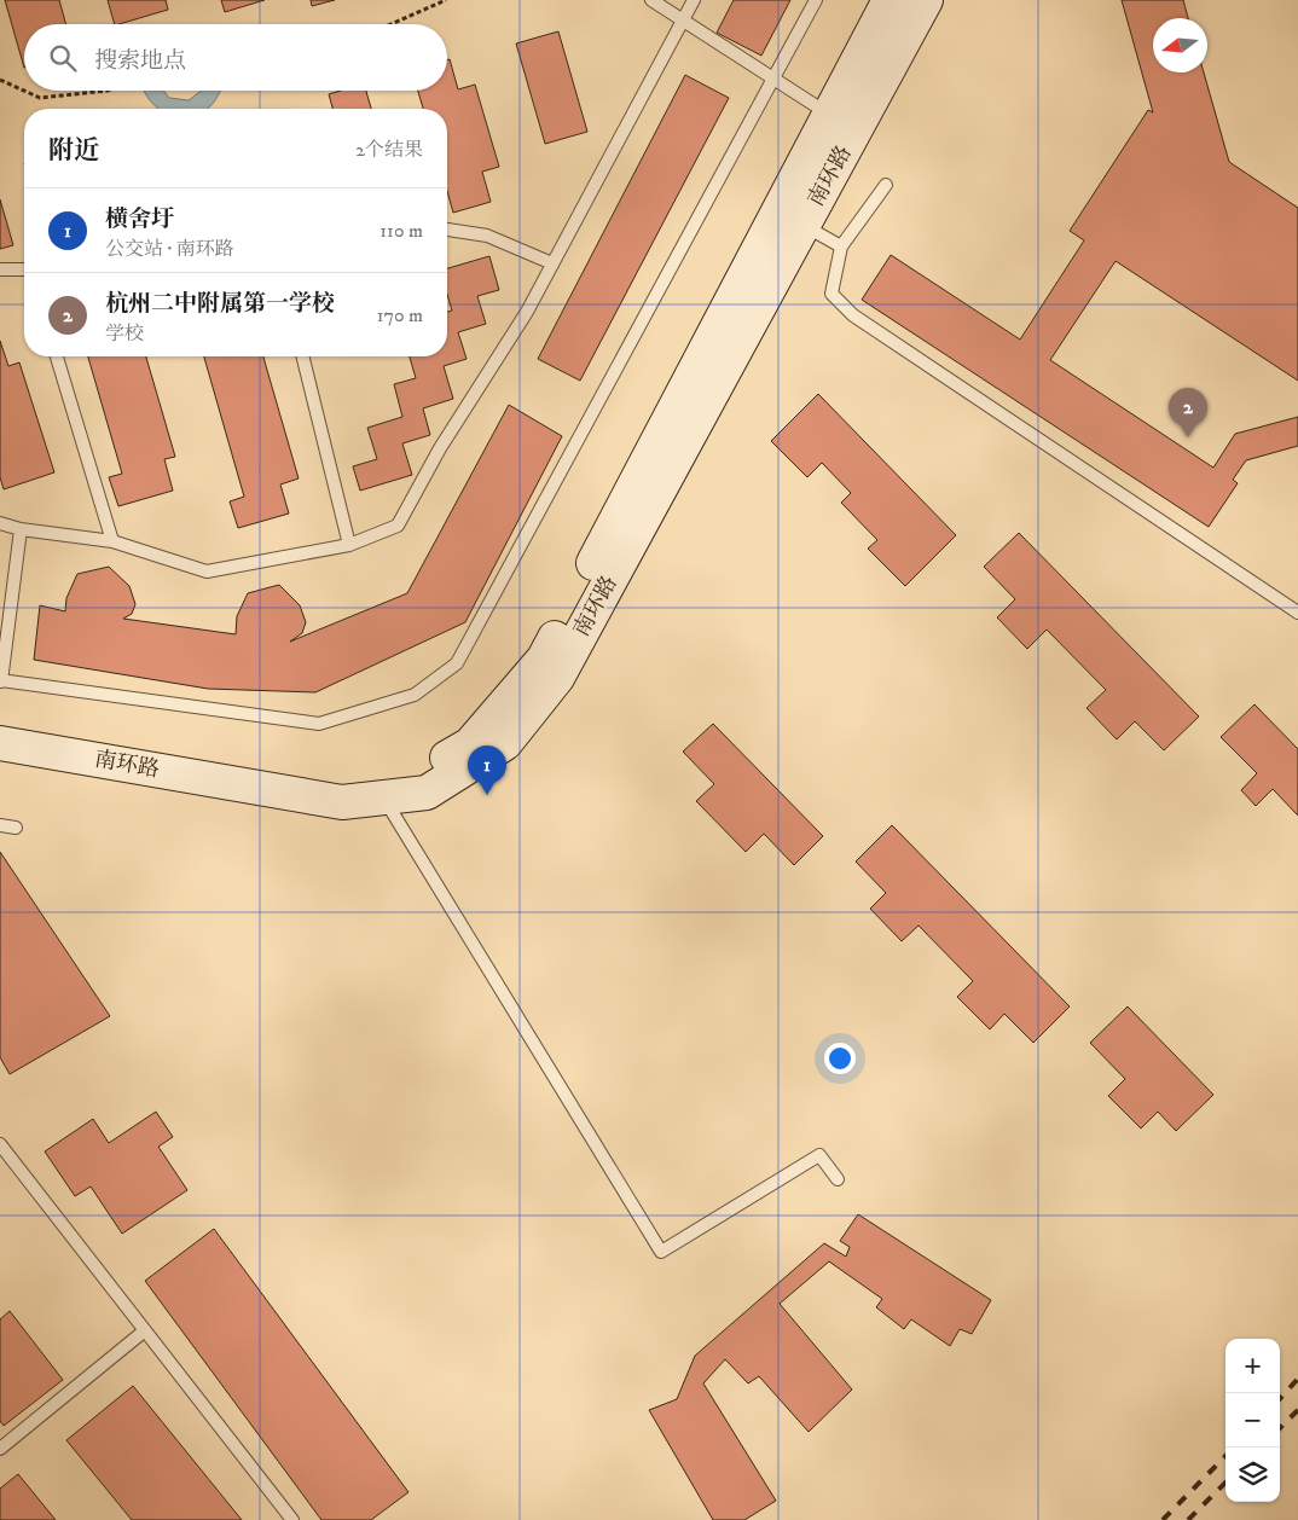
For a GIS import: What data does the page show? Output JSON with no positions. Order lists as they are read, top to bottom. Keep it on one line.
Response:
{"streets":{"main road":["南环路"]},"north":"left","page":{"search":"搜索地点","heading":["附近","2个结果"],"list":[{"mark":"1","name":"横舍圩","note":"公交站 · 南环路","value":"110 m"},{"mark":"2","name":"杭州二中附属第一学校","note":"学校","value":"170 m"}],"pins":["2","1"],"map_buttons":["+","−"]}}
